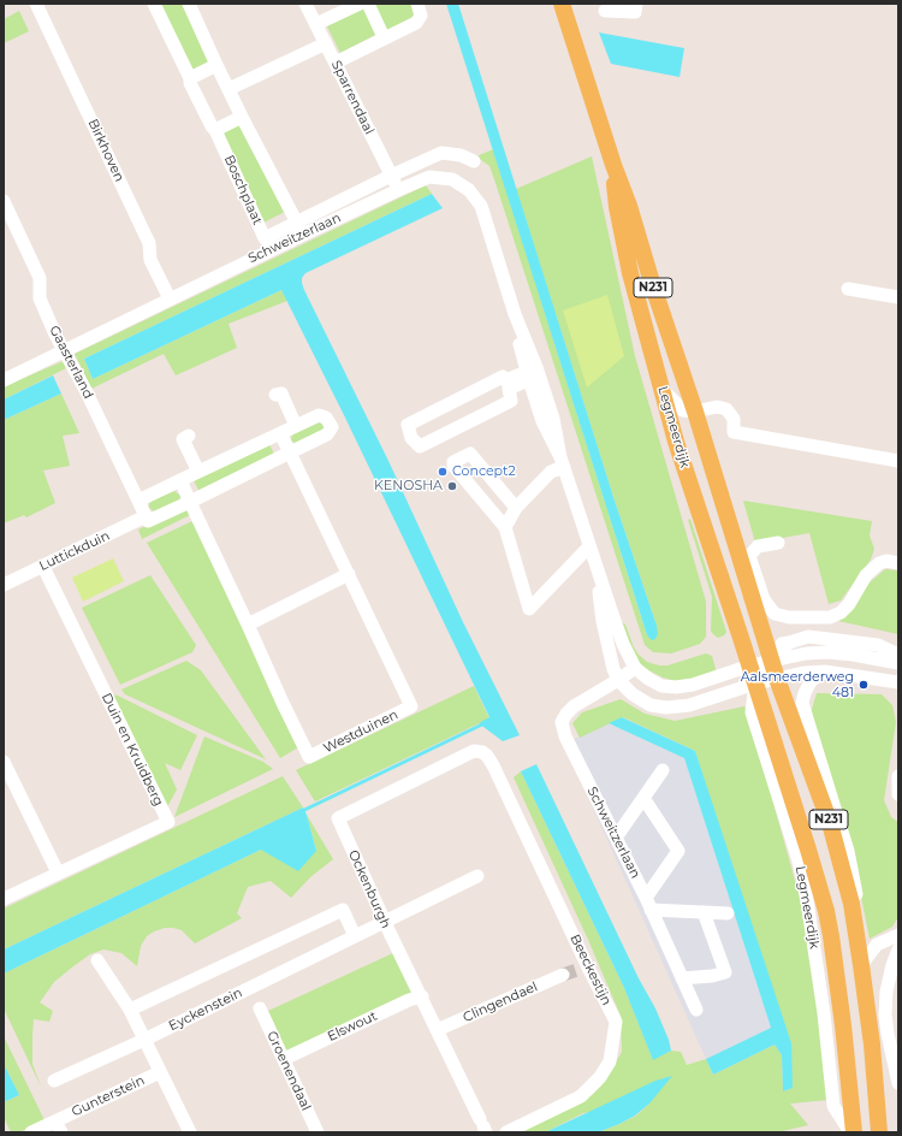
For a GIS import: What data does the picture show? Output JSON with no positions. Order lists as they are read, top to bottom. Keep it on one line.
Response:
{"streets":{"main road":["N231","Legmeerdijk"],"street":["Sparrendaal","Birkhoven","Boschplaat","Schweitzerlaan","Gaasterland","Luttickduin","Westduinen","Duin en Kruidberg","Ockenburgh","Beeckestijn","Clingendael","Eyckenstein","Elswout","Groenendaal","Gunterstein"]},"crossings":[["Sparrendaal","Schweitzerlaan"],["Birkhoven","Schweitzerlaan"],["Boschplaat","Schweitzerlaan"],["Schweitzerlaan","Gaasterland"],["Schweitzerlaan","Legmeerdijk"],["Gaasterland","Luttickduin"],["Luttickduin","Westduinen"],["Luttickduin","Duin en Kruidberg"],["Ockenburgh","Beeckestijn"],["Ockenburgh","Clingendael"],["Ockenburgh","Eyckenstein"],["Ockenburgh","Elswout"],["Eyckenstein","Gunterstein"],["Elswout","Groenendaal"]],"places":["Concept2","KENOSHA","Aalsmeerderweg 481"]}
